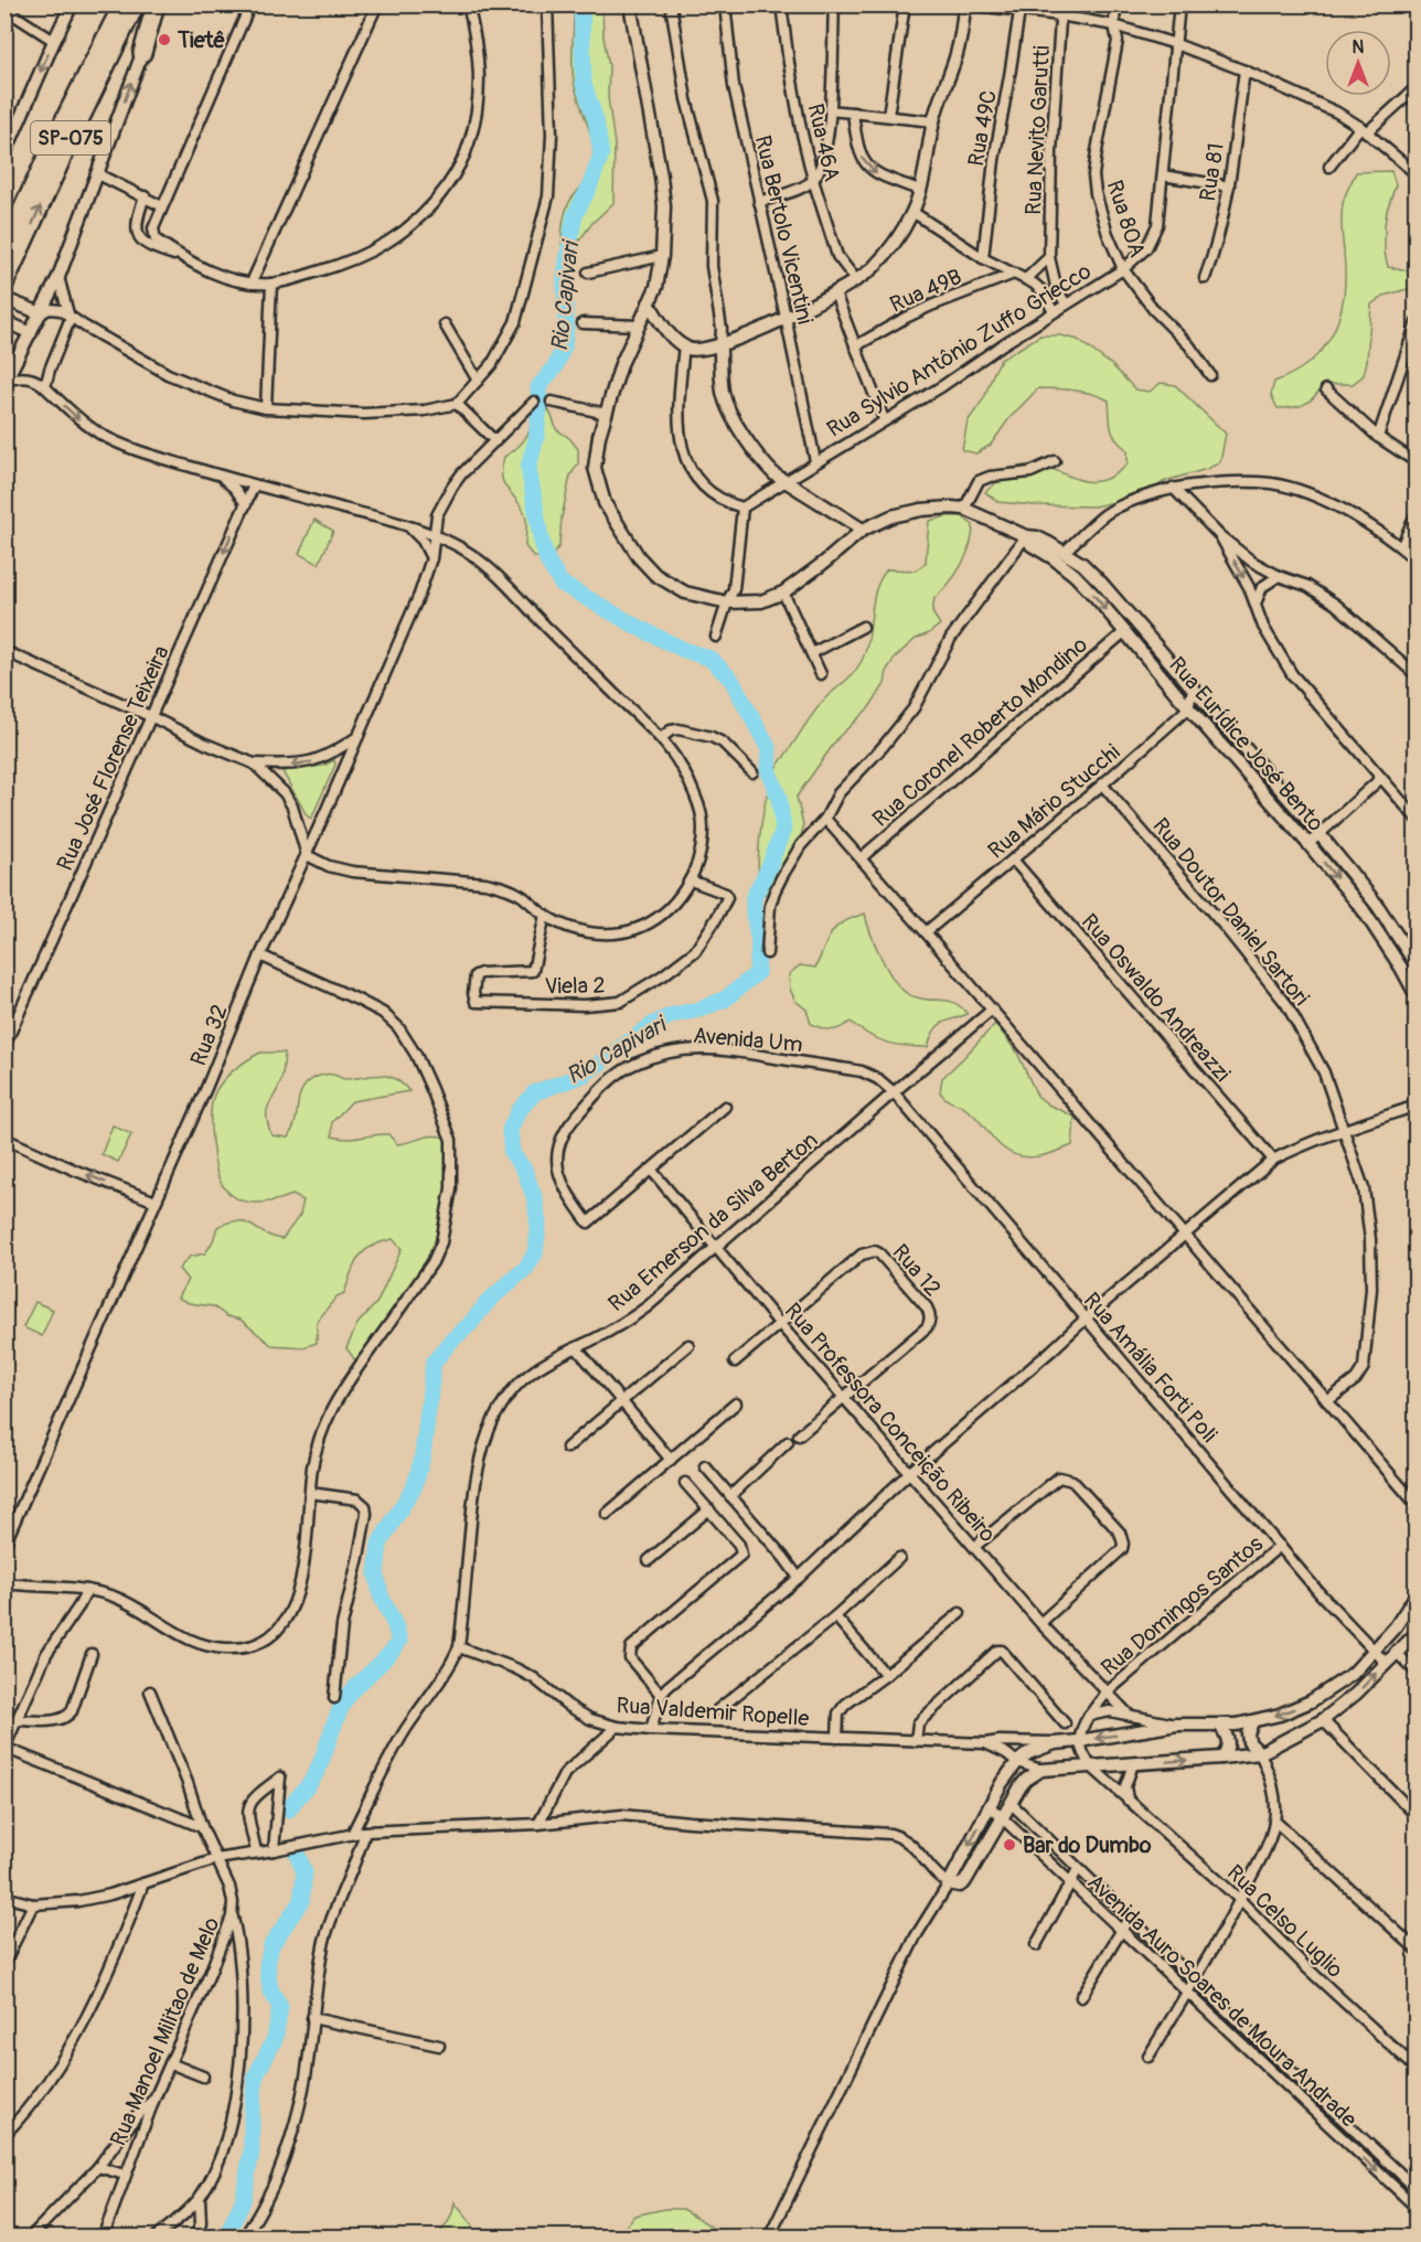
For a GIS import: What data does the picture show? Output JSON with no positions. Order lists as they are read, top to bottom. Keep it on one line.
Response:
{"streets":{"highway":["SP-075"],"street":["Rua 49C","Rua Nevito Garutti","Rua 46A","Rua 81","Rua 80A","Rua Bertolo Vicentini","Rua 49B","Rua Sylvio Antônio Zuffo Griecco","Rua Coronel Roberto Mondino","Rua Eurídice José Bento","Rua José Florense Teixeira","Rua Mário Stucchi","Rua Doutor Daniel Sartori","Viela 2","Rua Oswaldo Andreazzi","Rua 32","Avenida Um","Rua Emerson da Silva Berton","Rua 12","Rua Amália Forti Poli","Rua Professora Conceição Ribeiro","Rua Domingos Santos","Rua Valdemir Ropelle","Rua Celso Luglio","Avenida Auro Soares de Moura Andrade","Rua Manoel Militao de Melo"]},"crossings":[["Rua Nevito Garutti","Rua Sylvio Antônio Zuffo Griecco"],["Rua 80A","Rua Sylvio Antônio Zuffo Griecco"],["Rua Bertolo Vicentini","Rua Sylvio Antônio Zuffo Griecco"],["Rua Coronel Roberto Mondino","Rua Eurídice José Bento"],["Rua Eurídice José Bento","Rua Mário Stucchi"],["Rua Mário Stucchi","Rua Doutor Daniel Sartori"],["Rua Mário Stucchi","Rua Oswaldo Andreazzi"],["Avenida Um","Rua Emerson da Silva Berton"],["Avenida Um","Rua Amália Forti Poli"],["Avenida Um","Rua Professora Conceição Ribeiro"],["Rua Emerson da Silva Berton","Rua Amália Forti Poli"],["Rua Emerson da Silva Berton","Rua Professora Conceição Ribeiro"],["Rua Emerson da Silva Berton","Rua Valdemir Ropelle"],["Rua 12","Rua Professora Conceição Ribeiro"],["Rua Amália Forti Poli","Rua Domingos Santos"],["Rua Professora Conceição Ribeiro","Rua Domingos Santos"]],"one_way":["Rua José Florense Teixeira"],"water":["Rio Capivari"],"places":["Tietê","Bar do Dumbo"],"north":"top"}
